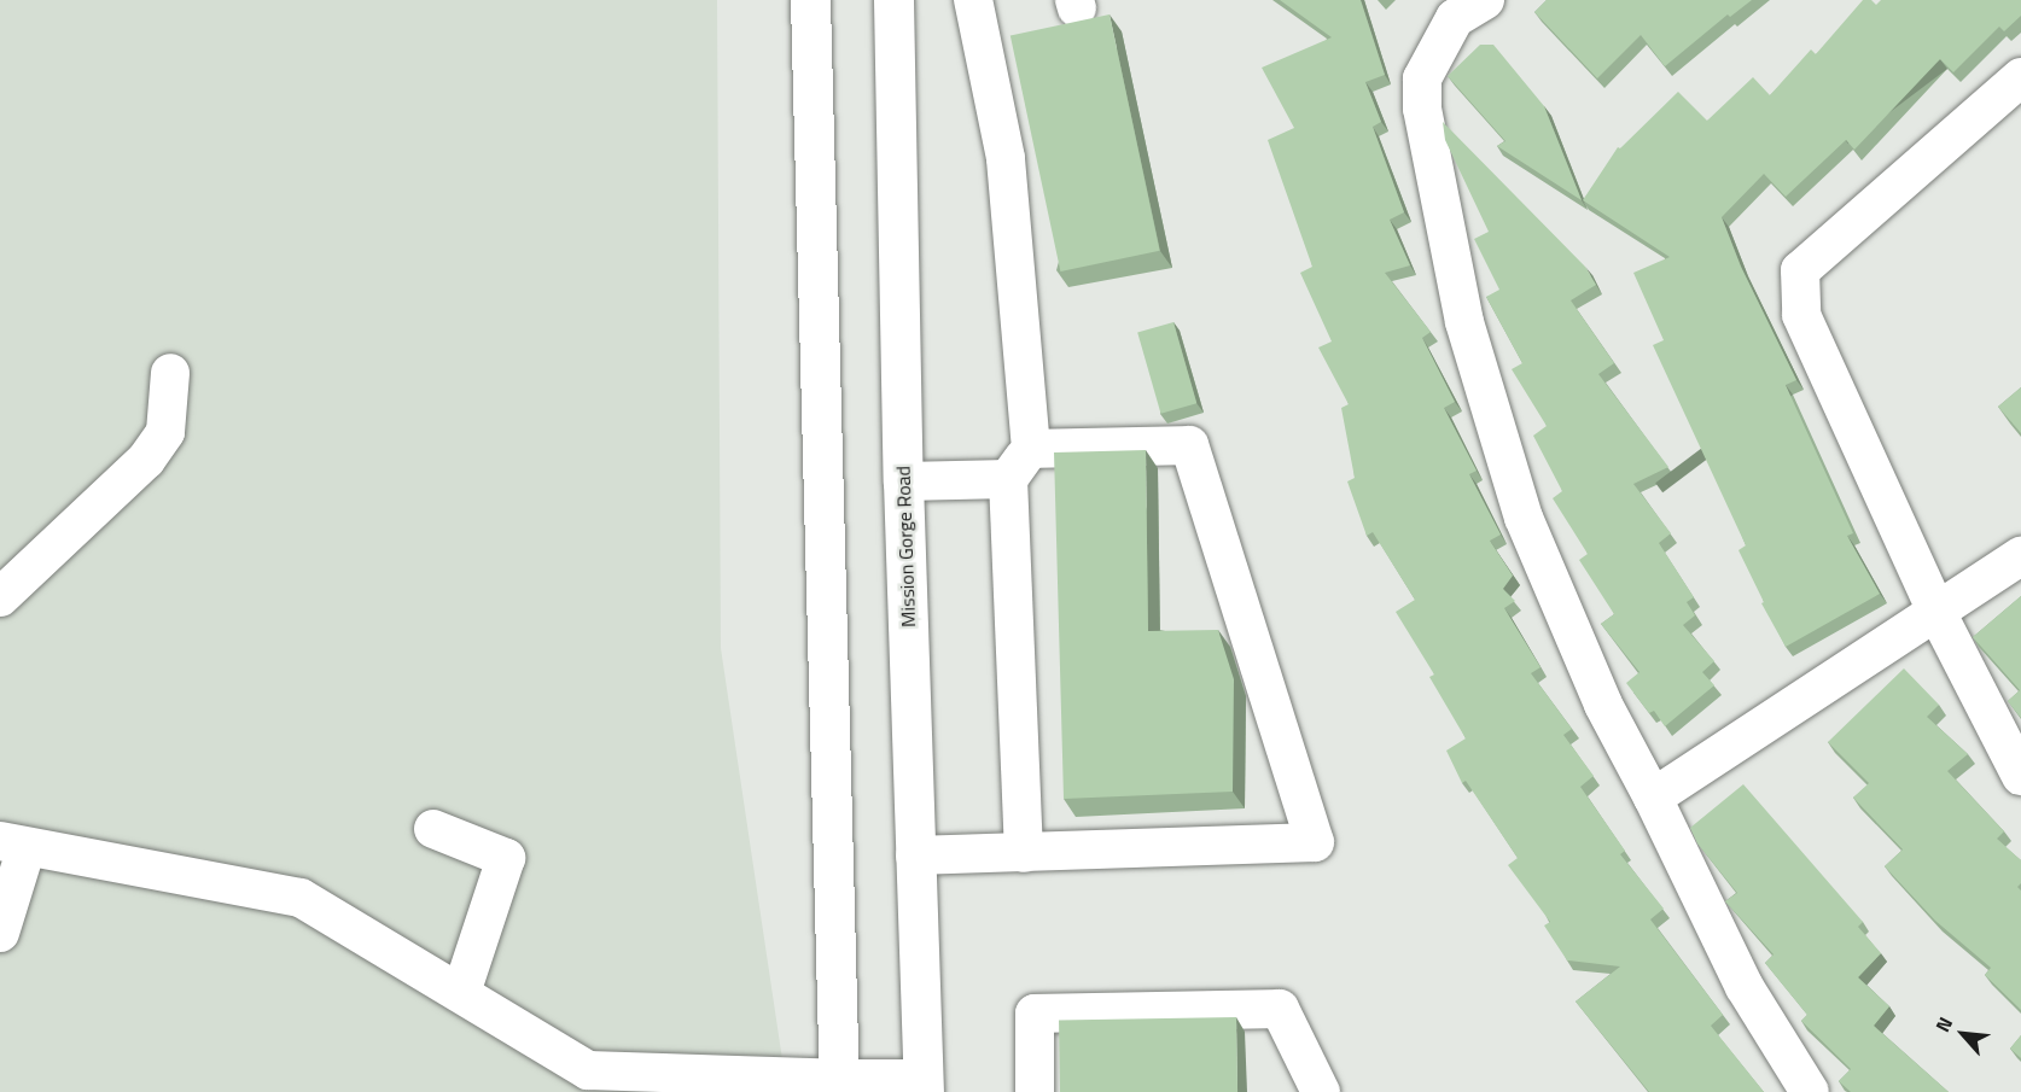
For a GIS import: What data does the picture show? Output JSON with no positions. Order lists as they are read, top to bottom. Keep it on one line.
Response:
{"streets":{"main road":["Mission Gorge Road"]},"north":"top left"}
